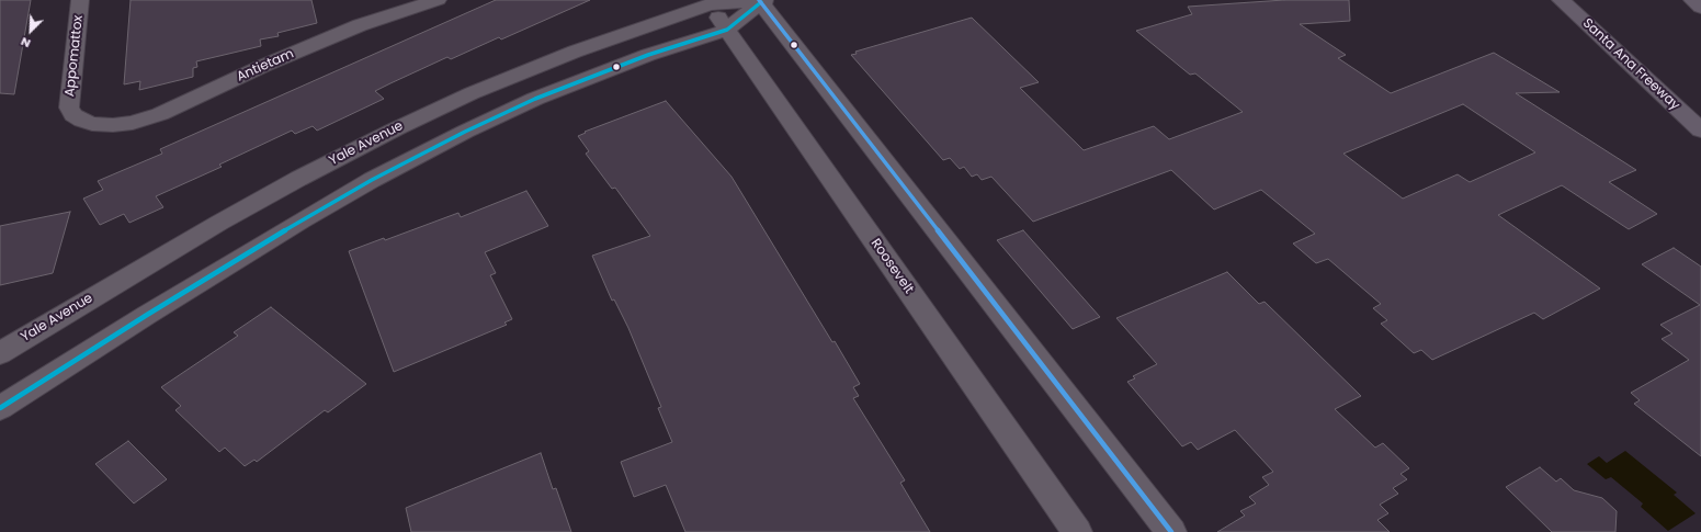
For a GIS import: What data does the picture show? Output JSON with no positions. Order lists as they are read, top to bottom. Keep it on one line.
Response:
{"streets":{"highway":["Santa Ana Freeway"],"street":["Appomattox","Antietam","Yale Avenue","Roosevelt"]},"crossings":[["Appomattox","Antietam"],["Yale Avenue","Roosevelt"]],"north":"bottom left"}
